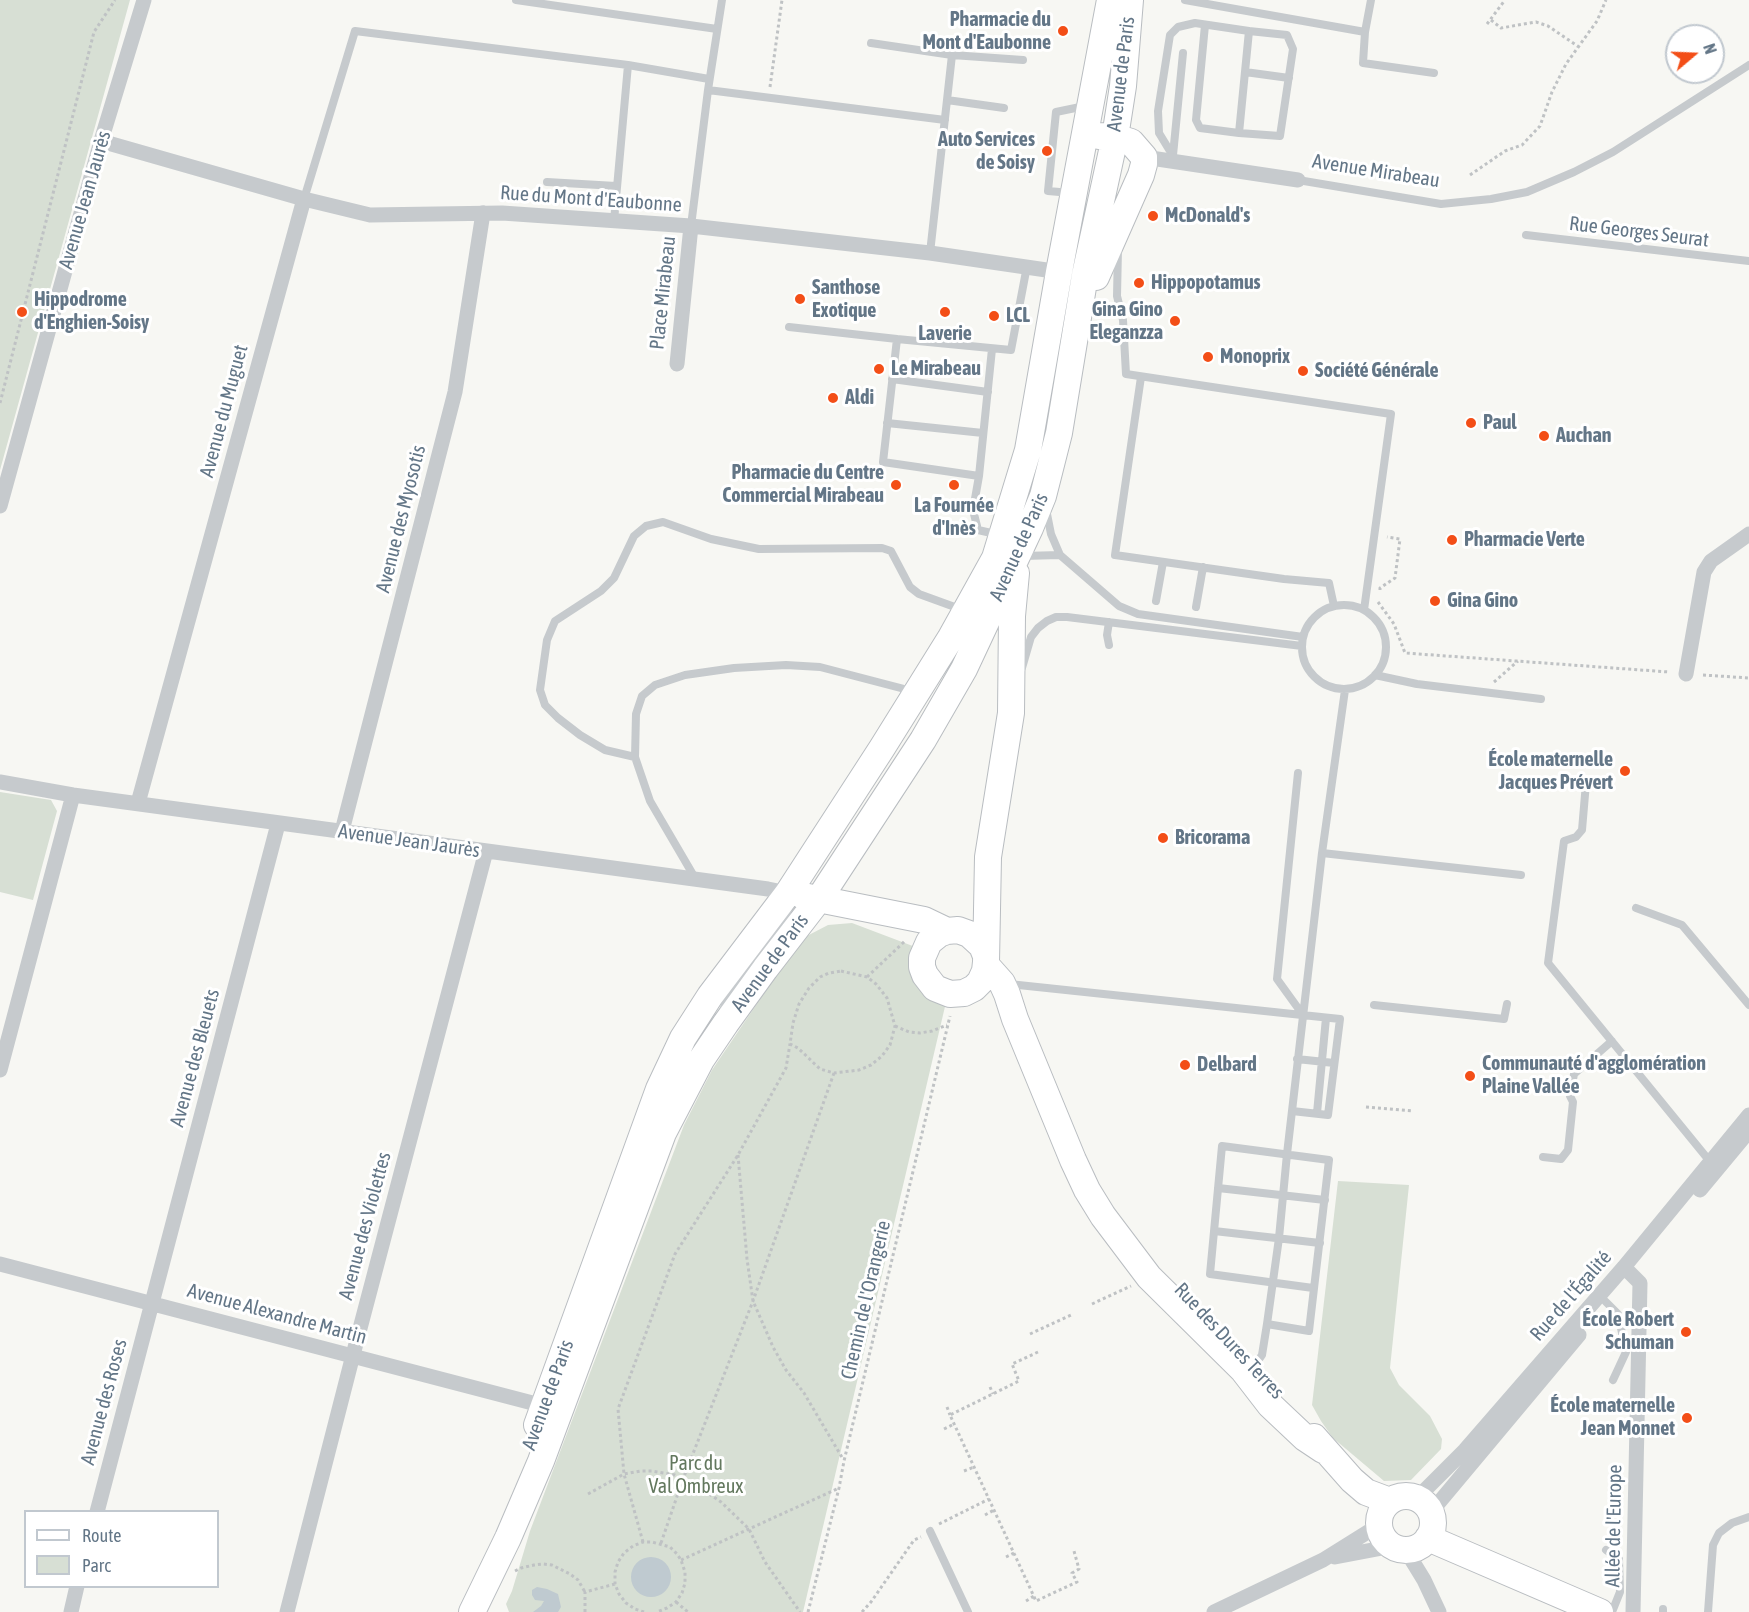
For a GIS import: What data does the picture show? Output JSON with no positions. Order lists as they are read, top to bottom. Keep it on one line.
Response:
{"streets":{"main road":["Avenue de Paris","Avenue Jean Jaurès","Rue des Dures Terres"],"street":["Avenue Mirabeau","Rue du Mont d'Eaubonne","Place Mirabeau","Avenue du Muguet","Avenue des Myosotis","Avenue des Bleuets","Avenue des Violettes","Rue de l'Égalité","Avenue Alexandre Martin","Avenue des Roses","Allée de l'Europe"],"lane":["Rue Georges Seurat"],"path":["Chemin de l'Orangerie"]},"crossings":[["Avenue de Paris","Avenue Mirabeau"],["Avenue de Paris","Rue du Mont d'Eaubonne"],["Avenue de Paris","Avenue Jean Jaurès"],["Avenue de Paris","Avenue Alexandre Martin"],["Rue du Mont d'Eaubonne","Avenue Jean Jaurès"],["Rue du Mont d'Eaubonne","Place Mirabeau"],["Rue du Mont d'Eaubonne","Avenue du Muguet"],["Rue du Mont d'Eaubonne","Avenue des Myosotis"],["Avenue Jean Jaurès","Avenue du Muguet"],["Avenue Jean Jaurès","Avenue des Myosotis"],["Avenue Jean Jaurès","Avenue des Bleuets"],["Avenue Jean Jaurès","Avenue des Violettes"],["Avenue Jean Jaurès","Chemin de l'Orangerie"],["Avenue Jean Jaurès","Rue des Dures Terres"],["Avenue des Bleuets","Avenue Alexandre Martin"],["Avenue des Bleuets","Avenue des Roses"],["Avenue des Violettes","Avenue Alexandre Martin"],["Rue de l'Égalité","Allée de l'Europe"],["Chemin de l'Orangerie","Rue des Dures Terres"],["Avenue Alexandre Martin","Avenue des Roses"]],"parks":["Parc du Val Ombreux"],"places":["Pharmacie du Mont d'Eaubonne","Auto Services de Soisy","McDonald's","Hippopotamus","Santhose Exotique","Hippodrome d'Enghien-Soisy","Laverie","LCL","Gina Gino Eleganzza","Monoprix","Le Mirabeau","Société Générale","Aldi","Paul","Auchan","Pharmacie du Centre Commercial Mirabeau","La Fournée d'Inès","Pharmacie Verte","Gina Gino","École maternelle Jacques Prévert","Bricorama","Delbard","Communauté d'agglomération Plaine Vallée","École Robert Schuman","École maternelle Jean Monnet"],"legend":["Route","Parc"],"north":"right"}
